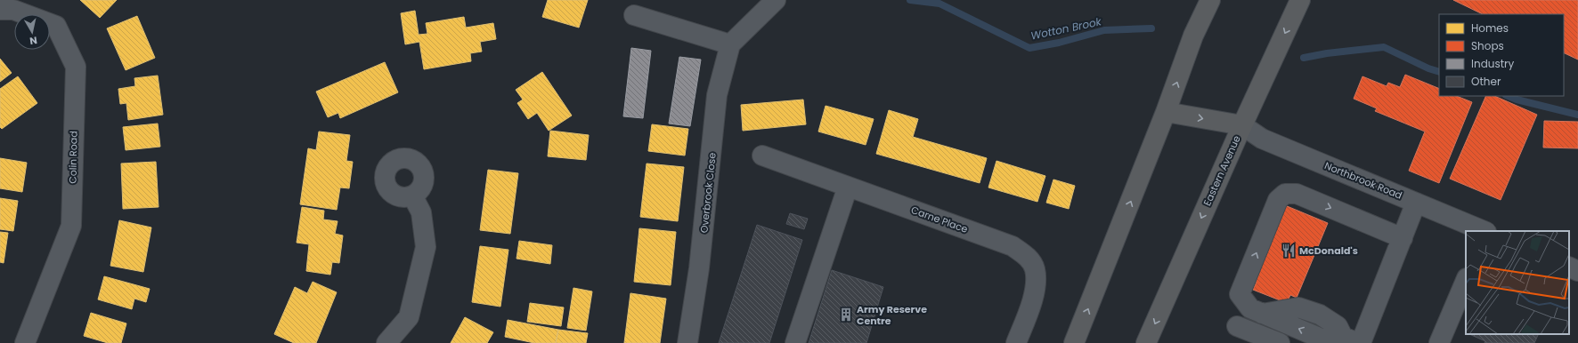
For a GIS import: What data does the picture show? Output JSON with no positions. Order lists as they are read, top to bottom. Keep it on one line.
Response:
{"streets":{"highway":["Eastern Avenue"],"street":["Colin Road","Northbrook Road","Overbrook Close","Carne Place"]},"crossings":[["Eastern Avenue","Northbrook Road"]],"water":["Wotton Brook"],"places":{"restaurant":["McDonald's"],"building":["Army Reserve Centre"]},"legend":["Homes","Shops","Industry","Other"],"north":"bottom"}
